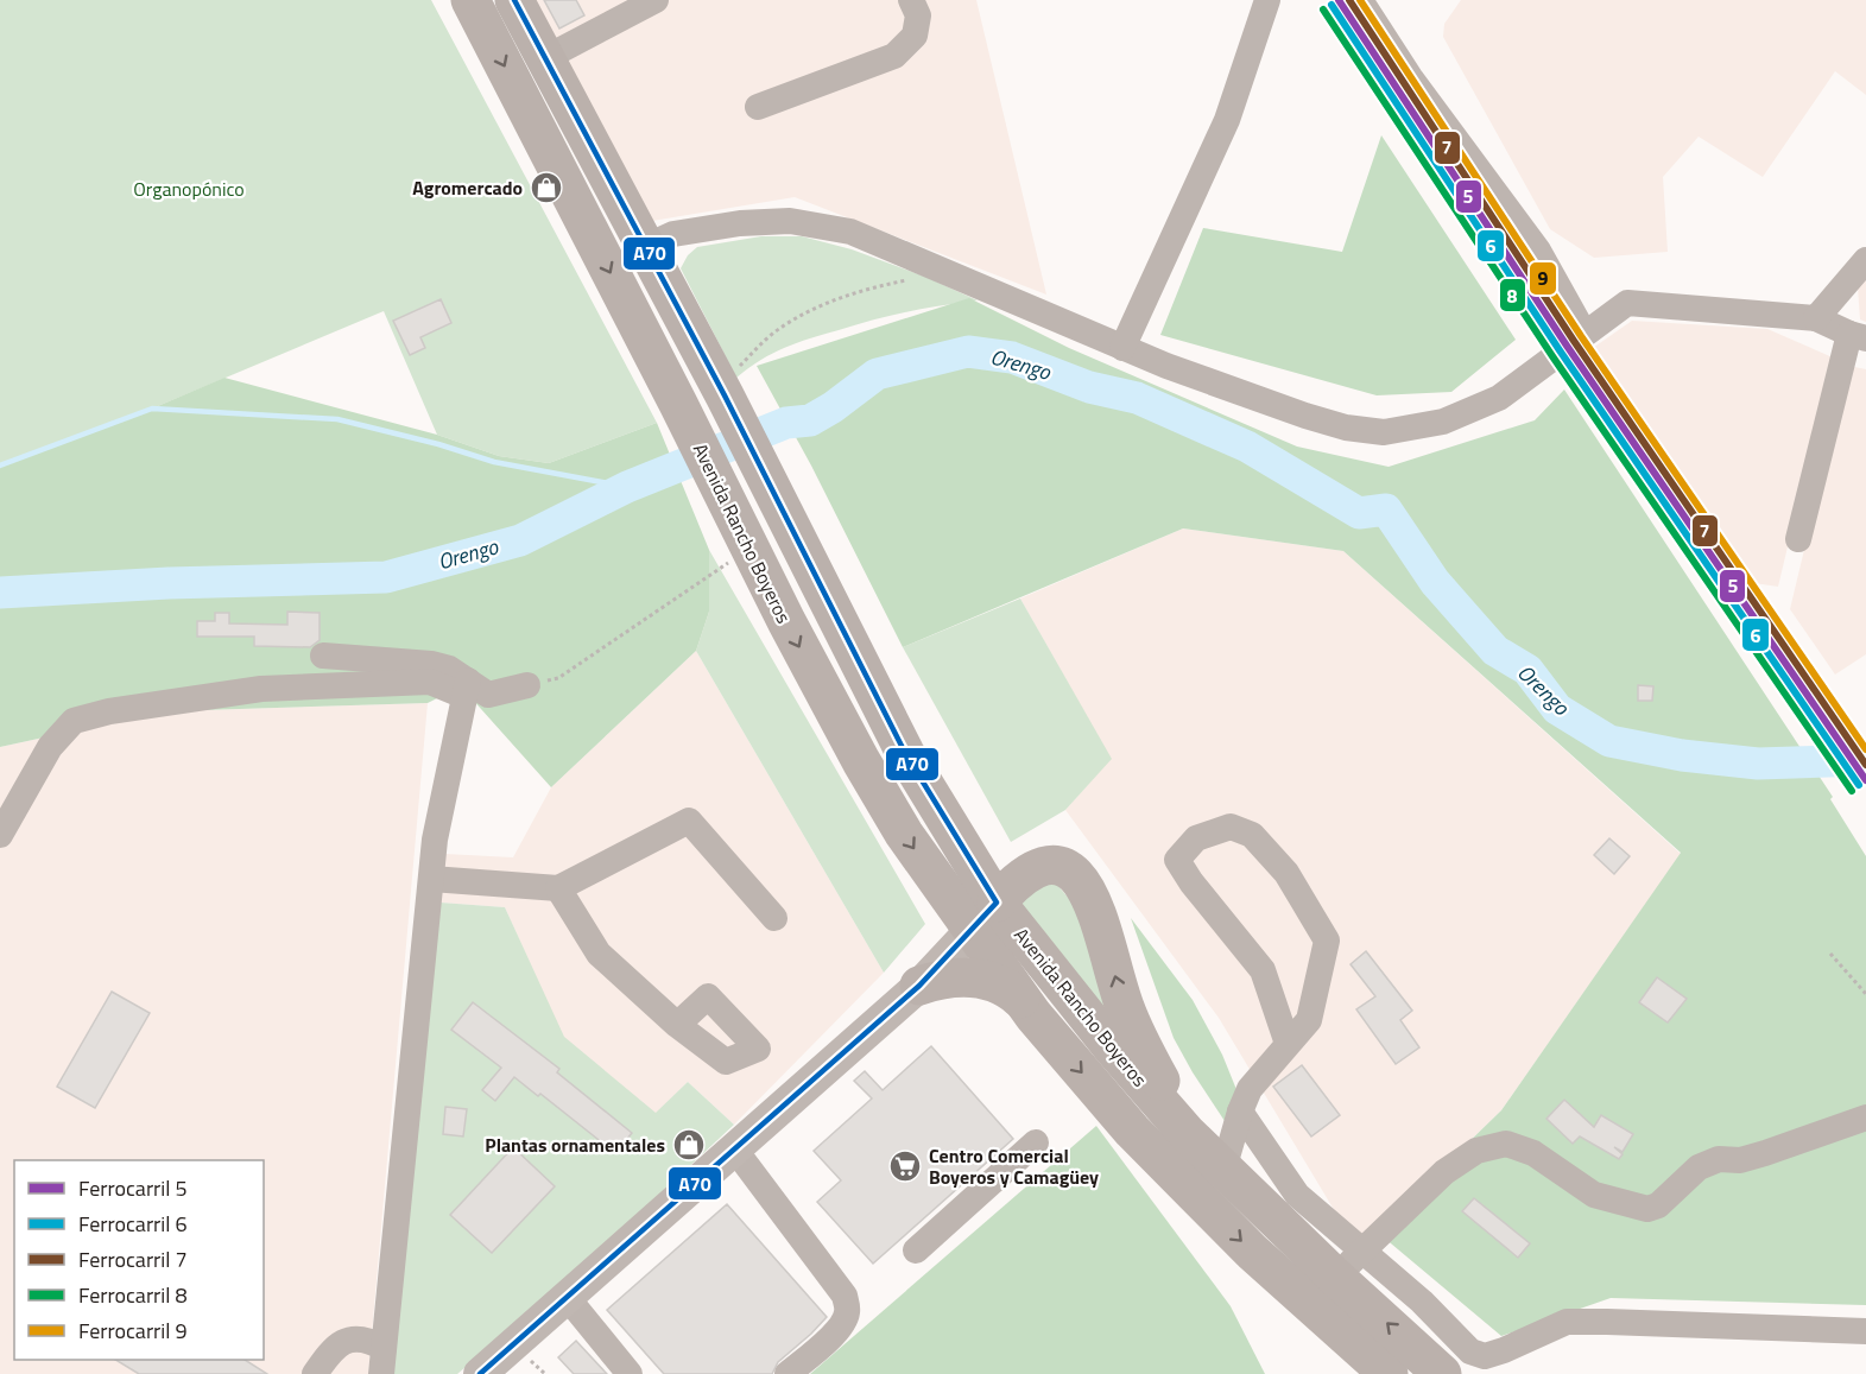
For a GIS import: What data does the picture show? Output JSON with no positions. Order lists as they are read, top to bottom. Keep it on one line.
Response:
{"streets":{"highway":["Avenida Rancho Boyeros"]},"water":["Orengo"],"parks":["Organopónico"],"places":{"shop":["Agromercado","Plantas ornamentales"],"supermarket":["Centro Comercial Boyeros y Camagüey"]},"lines":["rail line 5","rail line 7","rail line 9","transit line A70","rail line 6","rail line 8"],"legend":["Ferrocarril 5","Ferrocarril 6","Ferrocarril 7","Ferrocarril 8","Ferrocarril 9"]}
